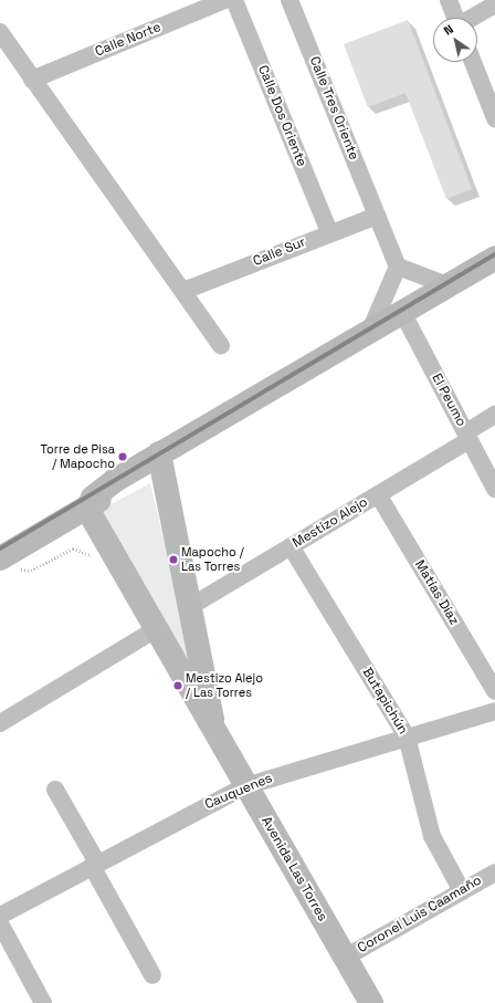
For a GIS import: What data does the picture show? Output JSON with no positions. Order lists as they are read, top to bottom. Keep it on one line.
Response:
{"streets":{"main road":["Avenida Las Torres"],"street":["Calle Norte","Calle Tres Oriente","Calle Dos Oriente","Calle Sur","El Peumo","Mestizo Alejo","Matías Díaz","Butapichún","Cauquenes","Coronel Luis Caamaño"]},"crossings":[["Calle Tres Oriente","Calle Sur"],["Calle Dos Oriente","Calle Sur"],["El Peumo","Mestizo Alejo"],["Mestizo Alejo","Matías Díaz"],["Mestizo Alejo","Butapichún"],["Mestizo Alejo","Avenida Las Torres"],["Butapichún","Cauquenes"],["Butapichún","Coronel Luis Caamaño"],["Cauquenes","Avenida Las Torres"],["Avenida Las Torres","Coronel Luis Caamaño"]],"places":["Torre de Pisa / Mapocho","Mapocho / Las Torres","Mestizo Alejo / Las Torres"],"north":"top left"}
